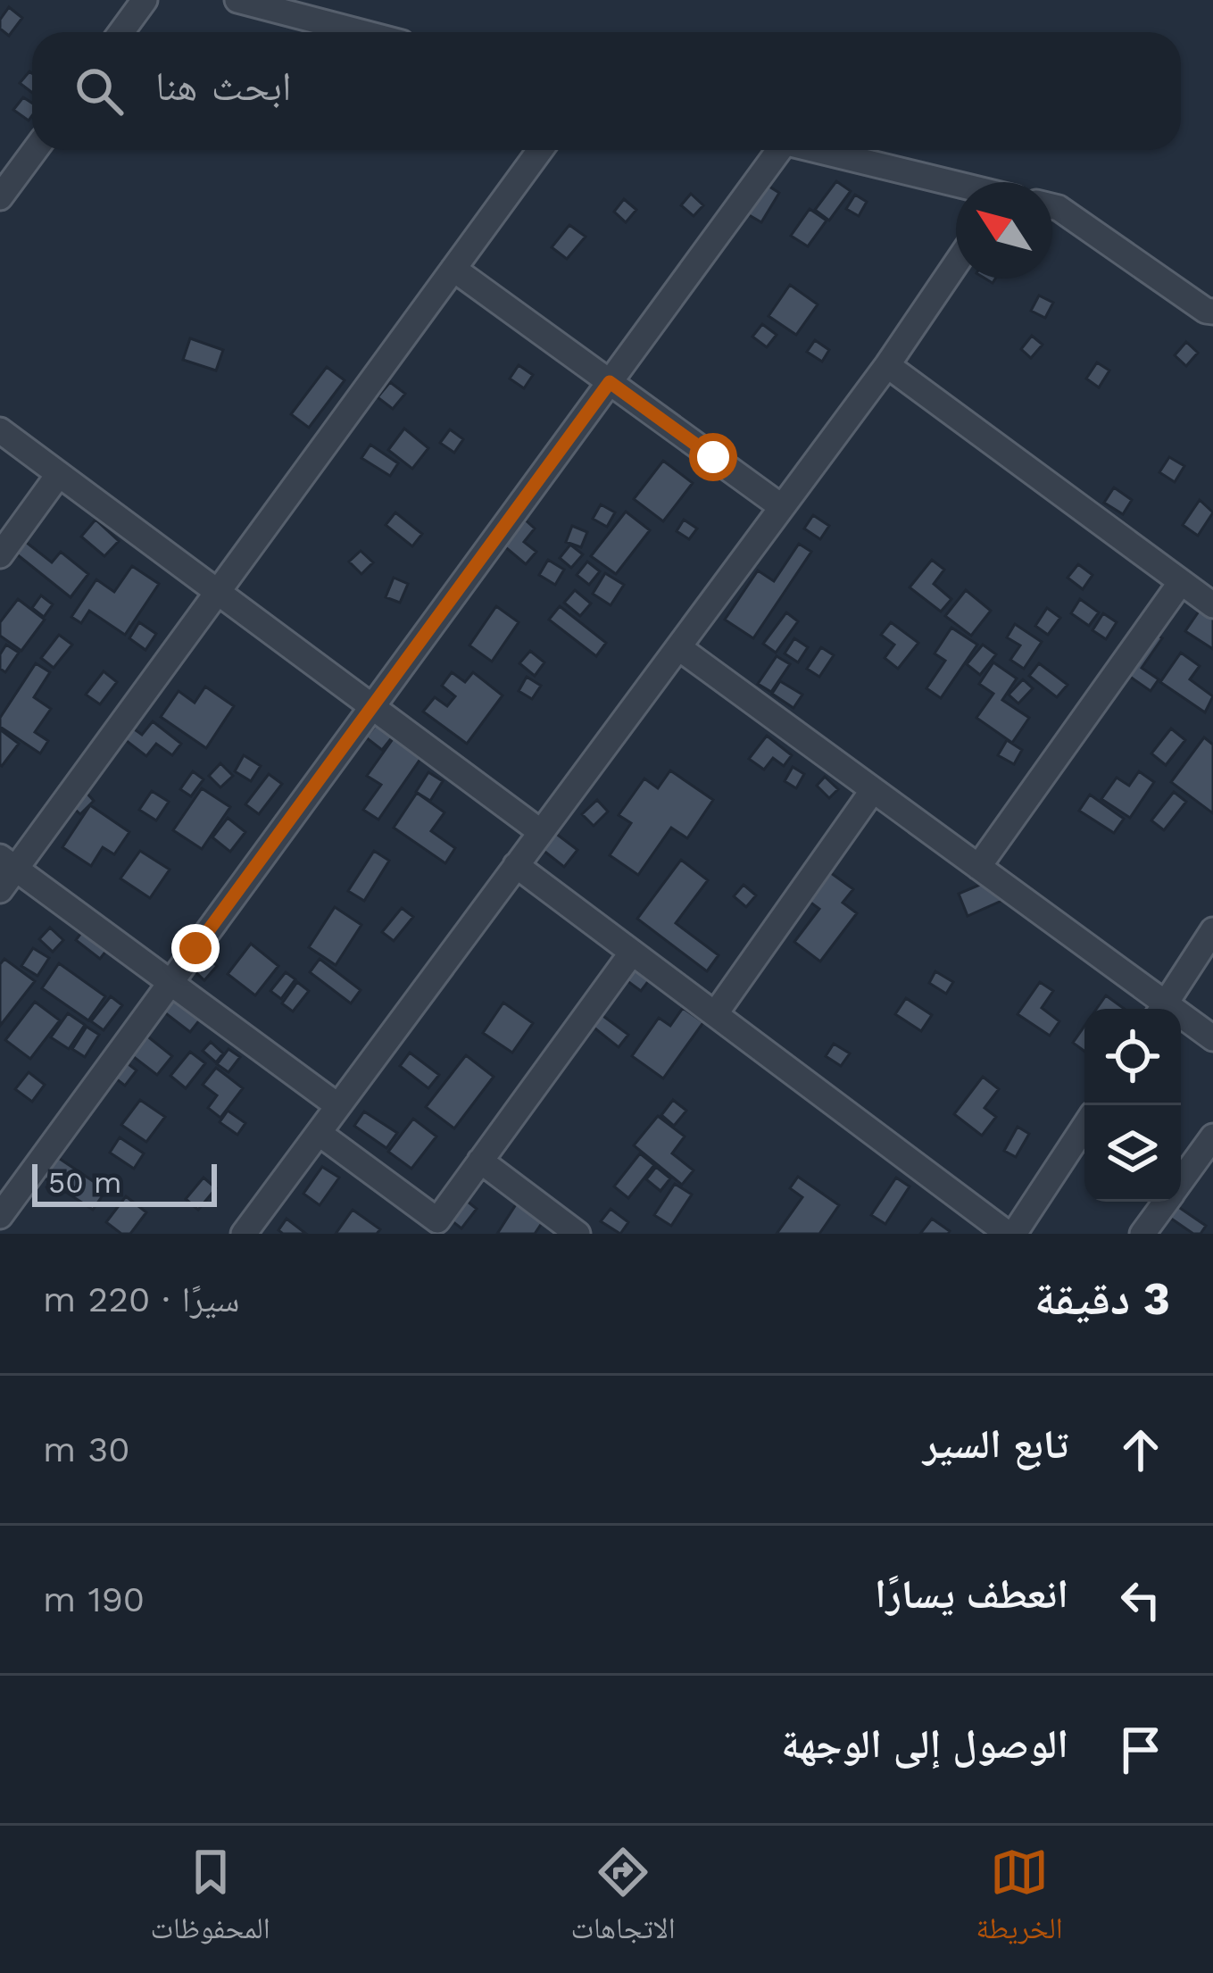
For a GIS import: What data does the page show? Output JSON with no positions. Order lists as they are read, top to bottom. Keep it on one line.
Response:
{"scale_bar":"50 m","north":"top left","page":{"search":"ابحث هنا","scale":"50 m","heading":["3 دقيقة","سيرًا · 220 m"],"list":[["تابع السير","30 m"],["انعطف يسارًا","190 m"],"الوصول إلى الوجهة"],"nav":["الخريطة","الاتجاهات","المحفوظات"]}}
